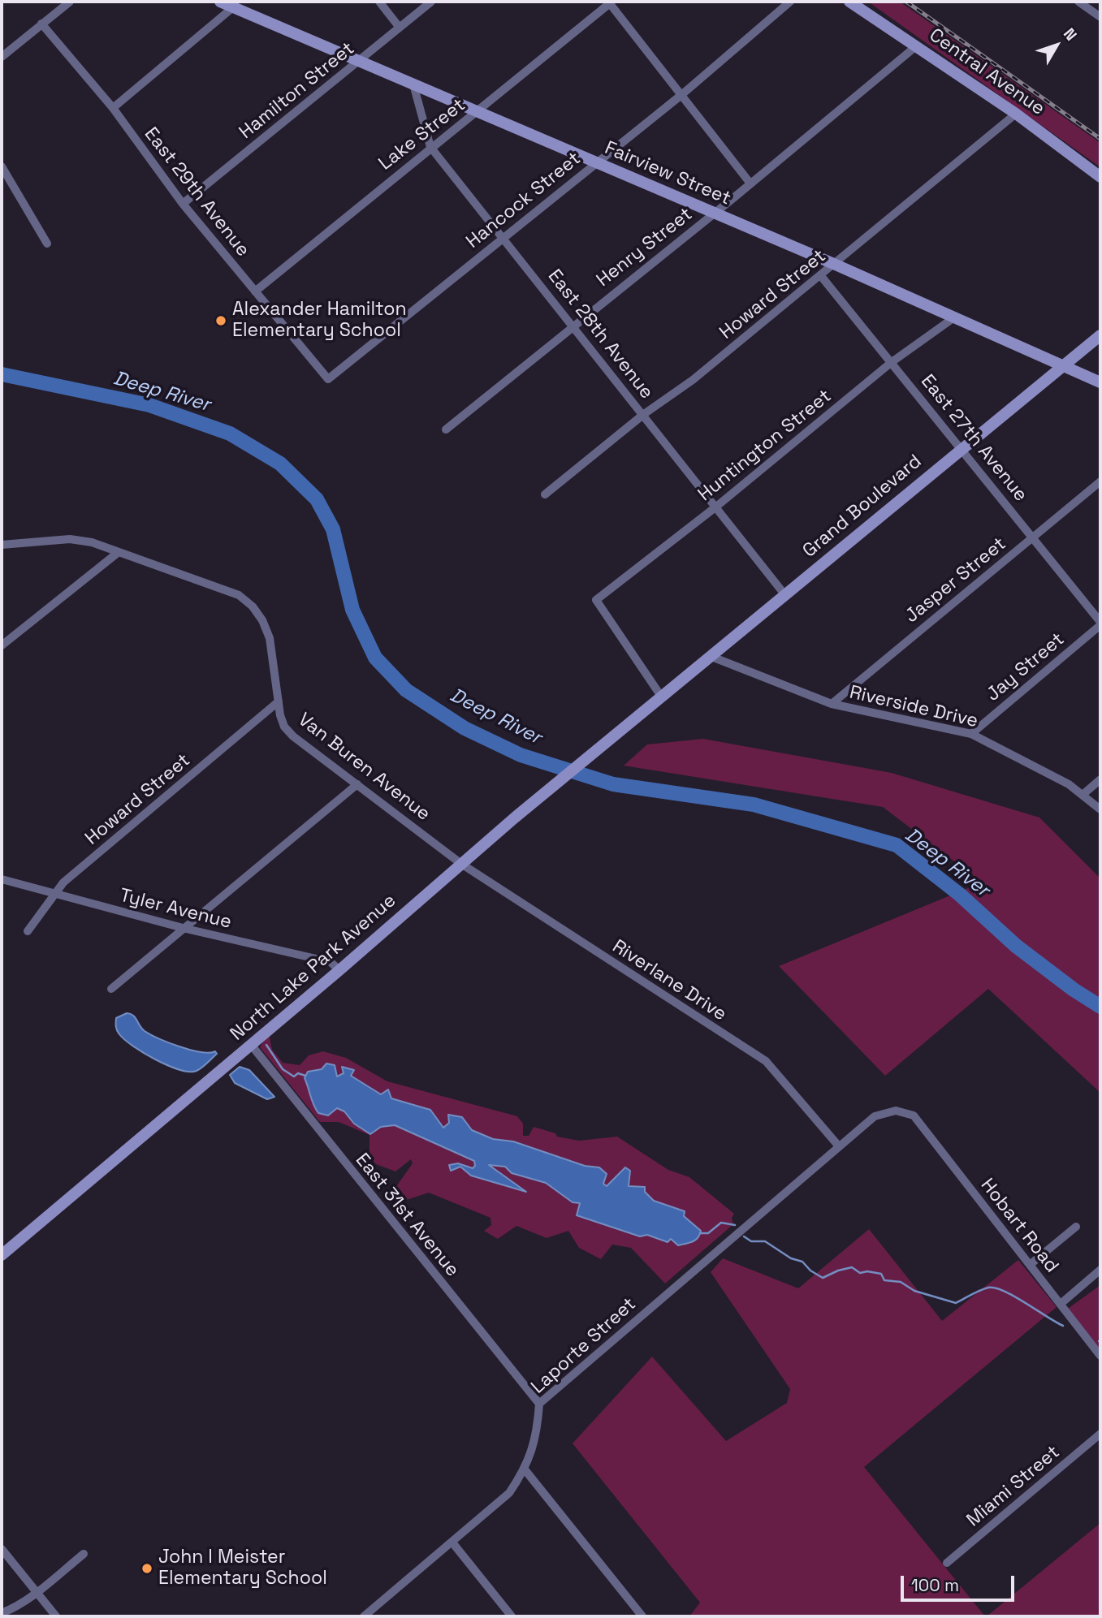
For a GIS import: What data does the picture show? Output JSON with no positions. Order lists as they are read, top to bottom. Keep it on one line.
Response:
{"streets":{"street":["Central Avenue","Hamilton Street","Lake Street","Fairview Street","East 29th Avenue","Hancock Street","Henry Street","Howard Street","East 28th Avenue","East 27th Avenue","Huntington Street","Grand Boulevard","Jasper Street","Jay Street","Riverside Drive","Van Buren Avenue","Tyler Avenue","North Lake Park Avenue","Riverlane Drive","East 31st Avenue","Hobart Road","Laporte Street","Miami Street"]},"crossings":[["Central Avenue","Henry Street"],["Central Avenue","Howard Street"],["Hamilton Street","Fairview Street"],["Hamilton Street","East 29th Avenue"],["Lake Street","Fairview Street"],["Lake Street","East 29th Avenue"],["Lake Street","East 28th Avenue"],["Fairview Street","Hancock Street"],["Fairview Street","Henry Street"],["Fairview Street","Howard Street"],["Fairview Street","East 28th Avenue"],["Fairview Street","Huntington Street"],["Fairview Street","Grand Boulevard"],["East 29th Avenue","Hancock Street"],["Hancock Street","East 28th Avenue"],["Henry Street","East 28th Avenue"],["Howard Street","East 28th Avenue"],["Howard Street","East 27th Avenue"],["Howard Street","Van Buren Avenue"],["Howard Street","Tyler Avenue"],["East 28th Avenue","Huntington Street"],["East 28th Avenue","Grand Boulevard"],["East 27th Avenue","Huntington Street"],["East 27th Avenue","Grand Boulevard"],["East 27th Avenue","Jasper Street"],["East 27th Avenue","Jay Street"],["Huntington Street","Grand Boulevard"],["Grand Boulevard","Riverside Drive"],["Grand Boulevard","North Lake Park Avenue"],["Jasper Street","Riverside Drive"],["Jay Street","Riverside Drive"],["Van Buren Avenue","North Lake Park Avenue"],["Van Buren Avenue","Riverlane Drive"],["Tyler Avenue","North Lake Park Avenue"],["North Lake Park Avenue","Riverlane Drive"],["North Lake Park Avenue","East 31st Avenue"],["Riverlane Drive","Laporte Street"],["East 31st Avenue","Laporte Street"],["Hobart Road","Laporte Street"]],"water":["Deep River"],"places":["Alexander Hamilton Elementary School","John I Meister Elementary School"],"scale_bar":"100 m","north":"top right"}
